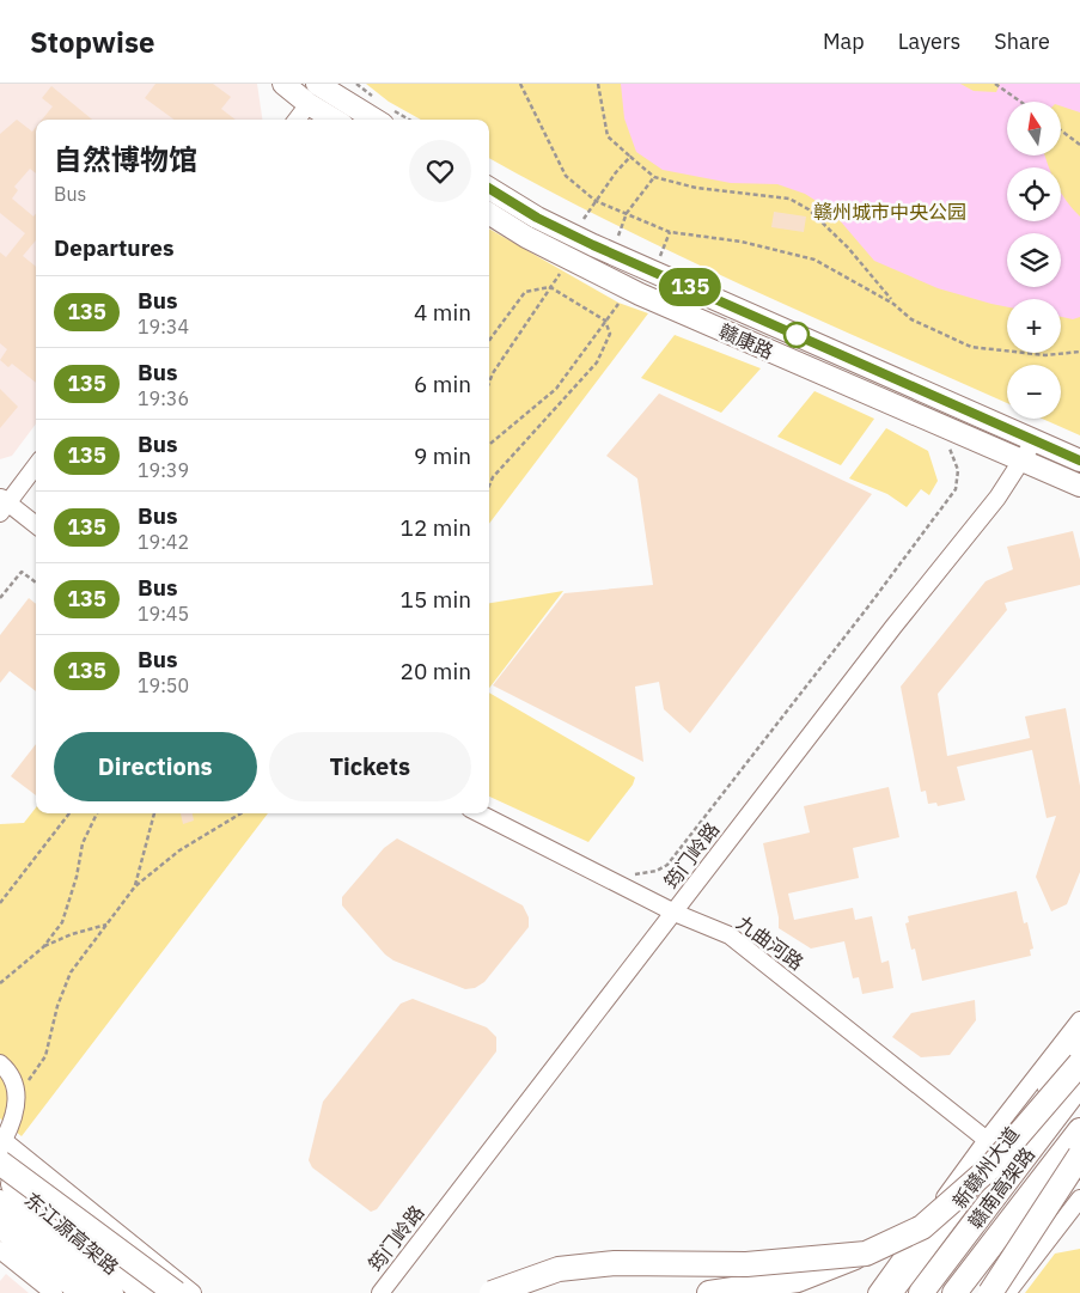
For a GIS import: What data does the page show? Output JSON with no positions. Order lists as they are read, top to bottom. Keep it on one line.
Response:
{"streets":{"highway":["赣南高架路","东江源高架路"],"main road":["赣康路","新赣州大道"],"street":["筠门岭路","九曲河路"]},"crossings":[["赣康路","筠门岭路"],["筠门岭路","九曲河路"]],"parks":["赣州城市中央公园"],"lines":["bus line 135"],"north":"top","page":{"header":"Stopwise","nav":["Map","Layers","Share"],"on_map":"135","map_buttons":["+","−"],"heading":[["自然博物馆","Bus"],"Departures"],"list":[{"mark":"135","name":"Bus","note":"19:34","value":"4 min"},{"mark":"135","name":"Bus","note":"19:36","value":"6 min"},{"mark":"135","name":"Bus","note":"19:39","value":"9 min"},{"mark":"135","name":"Bus","note":"19:42","value":"12 min"},{"mark":"135","name":"Bus","note":"19:45","value":"15 min"},{"mark":"135","name":"Bus","note":"19:50","value":"20 min"}],"buttons":["Directions","Tickets"]}}
